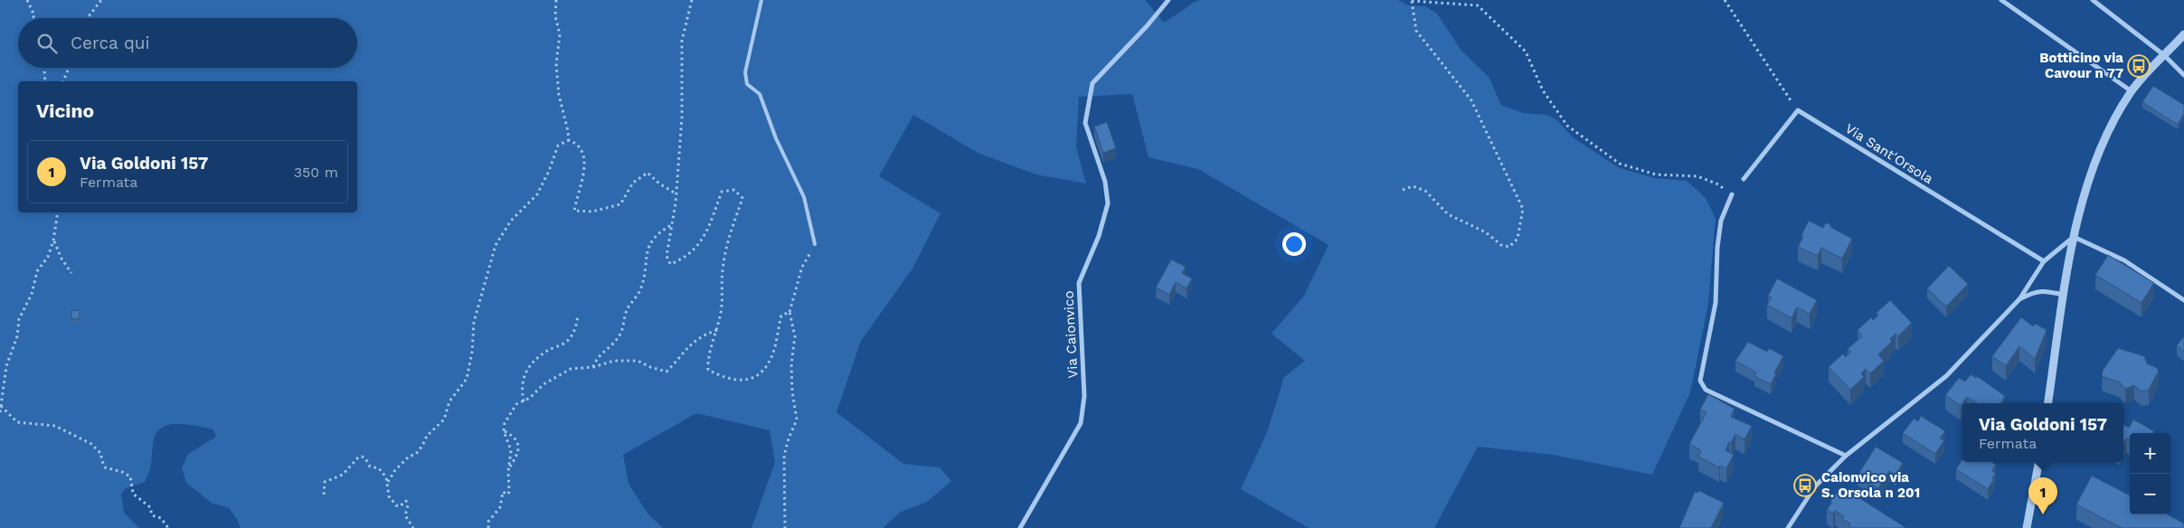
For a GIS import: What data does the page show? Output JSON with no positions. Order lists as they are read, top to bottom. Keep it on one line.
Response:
{"streets":{"street":["Via Sant'Orsola","Via Caionvico"]},"places":{"bus stop":["Botticino via Cavour n 77","Caionvico via S. Orsola n 201"]},"page":{"search":"Cerca qui","heading":"Vicino","list":[{"mark":"1","name":"Via Goldoni 157","note":"Fermata","value":"350 m"}],"popup":["Via Goldoni 157","Fermata"],"map_buttons":["+","−"],"pins":"1"}}
